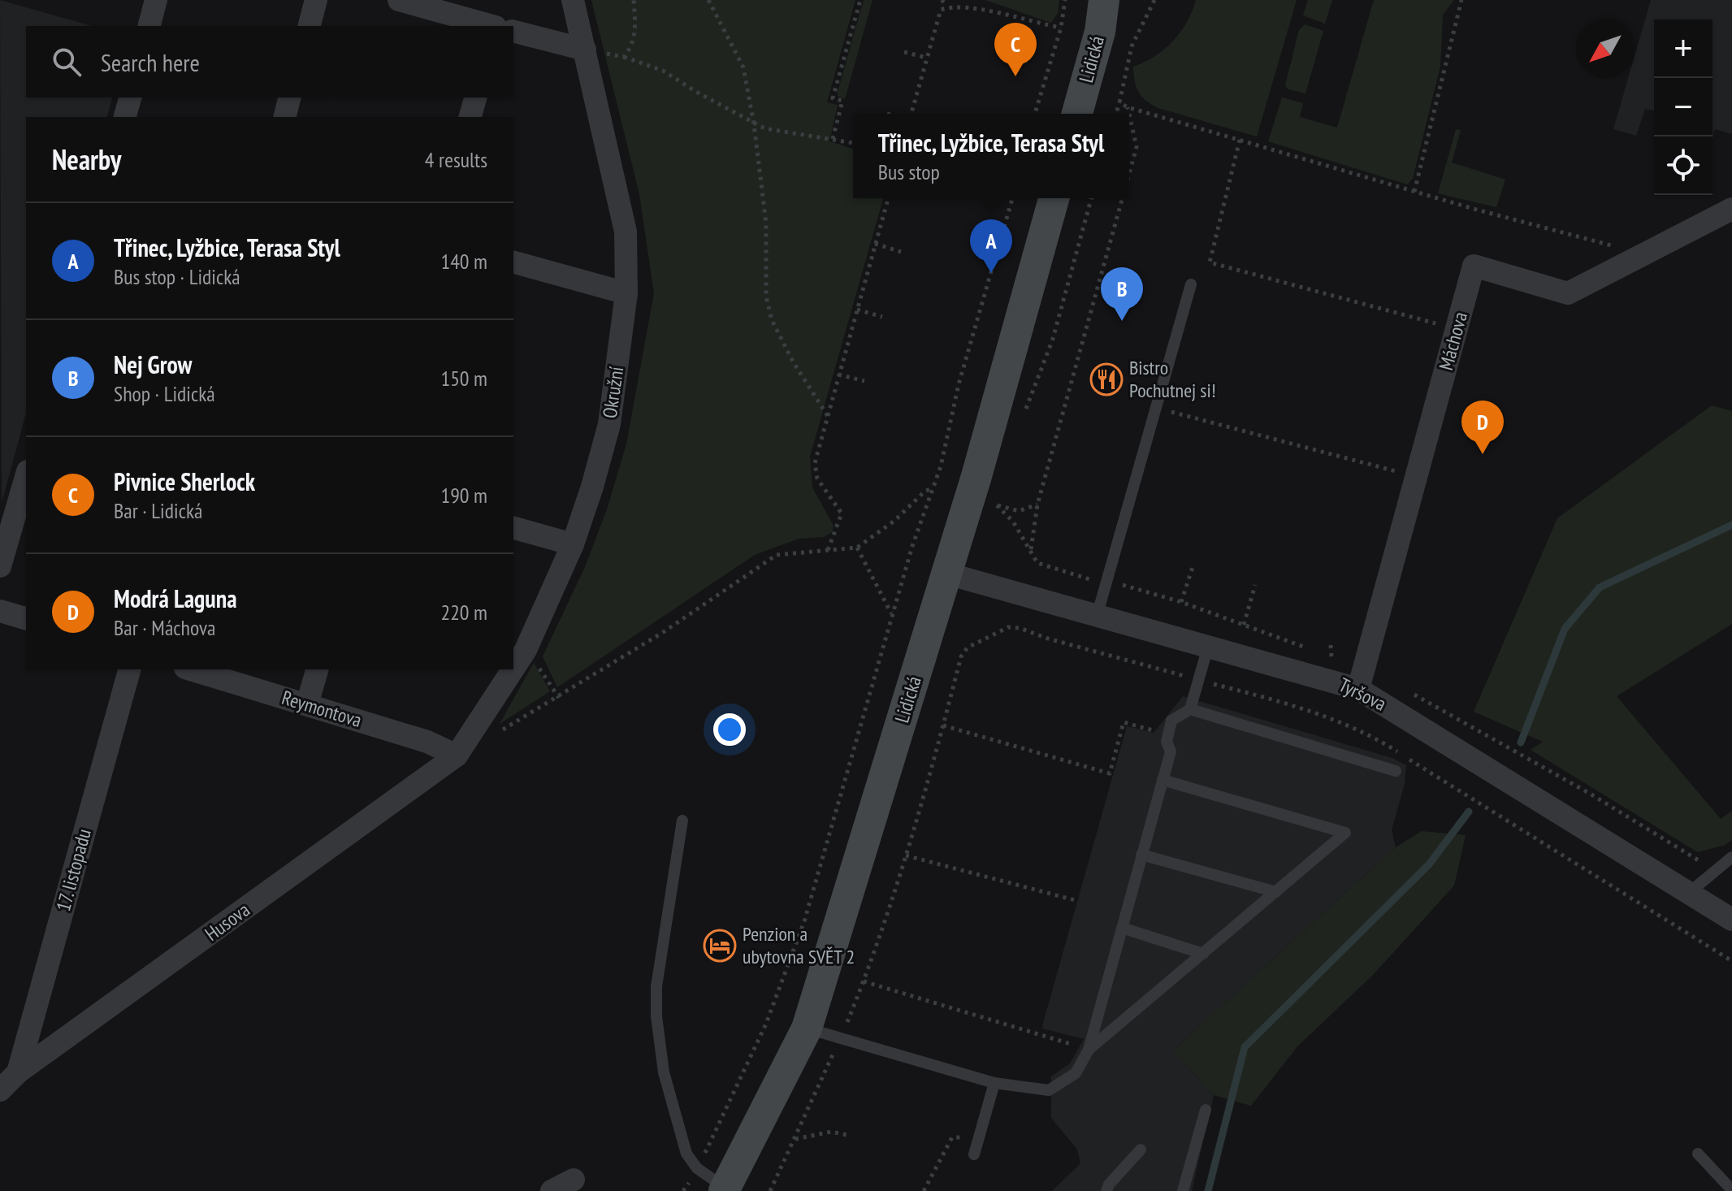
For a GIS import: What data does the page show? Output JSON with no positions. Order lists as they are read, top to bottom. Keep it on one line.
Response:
{"streets":{"street":["Lidická","Máchova","Okružní","Tyršova","Reymontova","17. listopadu","Husova"]},"crossings":[["Lidická","Tyršova"],["Máchova","Tyršova"],["Okružní","Reymontova"],["Okružní","Husova"],["Reymontova","Husova"],["17. listopadu","Husova"]],"places":{"restaurant":["Bistro Pochutnej si!"],"hotel":["Penzion a ubytovna SVĚT 2"]},"north":"bottom left","page":{"map_buttons":["+","−"],"pins":["C","A","B","D"],"search":"Search here","popup":["Třinec, Lyžbice, Terasa Styl","Bus stop"],"heading":["Nearby","4 results"],"list":[{"mark":"A","name":"Třinec, Lyžbice, Terasa Styl","note":"Bus stop · Lidická","value":"140 m"},{"mark":"B","name":"Nej Grow","note":"Shop · Lidická","value":"150 m"},{"mark":"C","name":"Pivnice Sherlock","note":"Bar · Lidická","value":"190 m"},{"mark":"D","name":"Modrá Laguna","note":"Bar · Máchova","value":"220 m"}]}}
